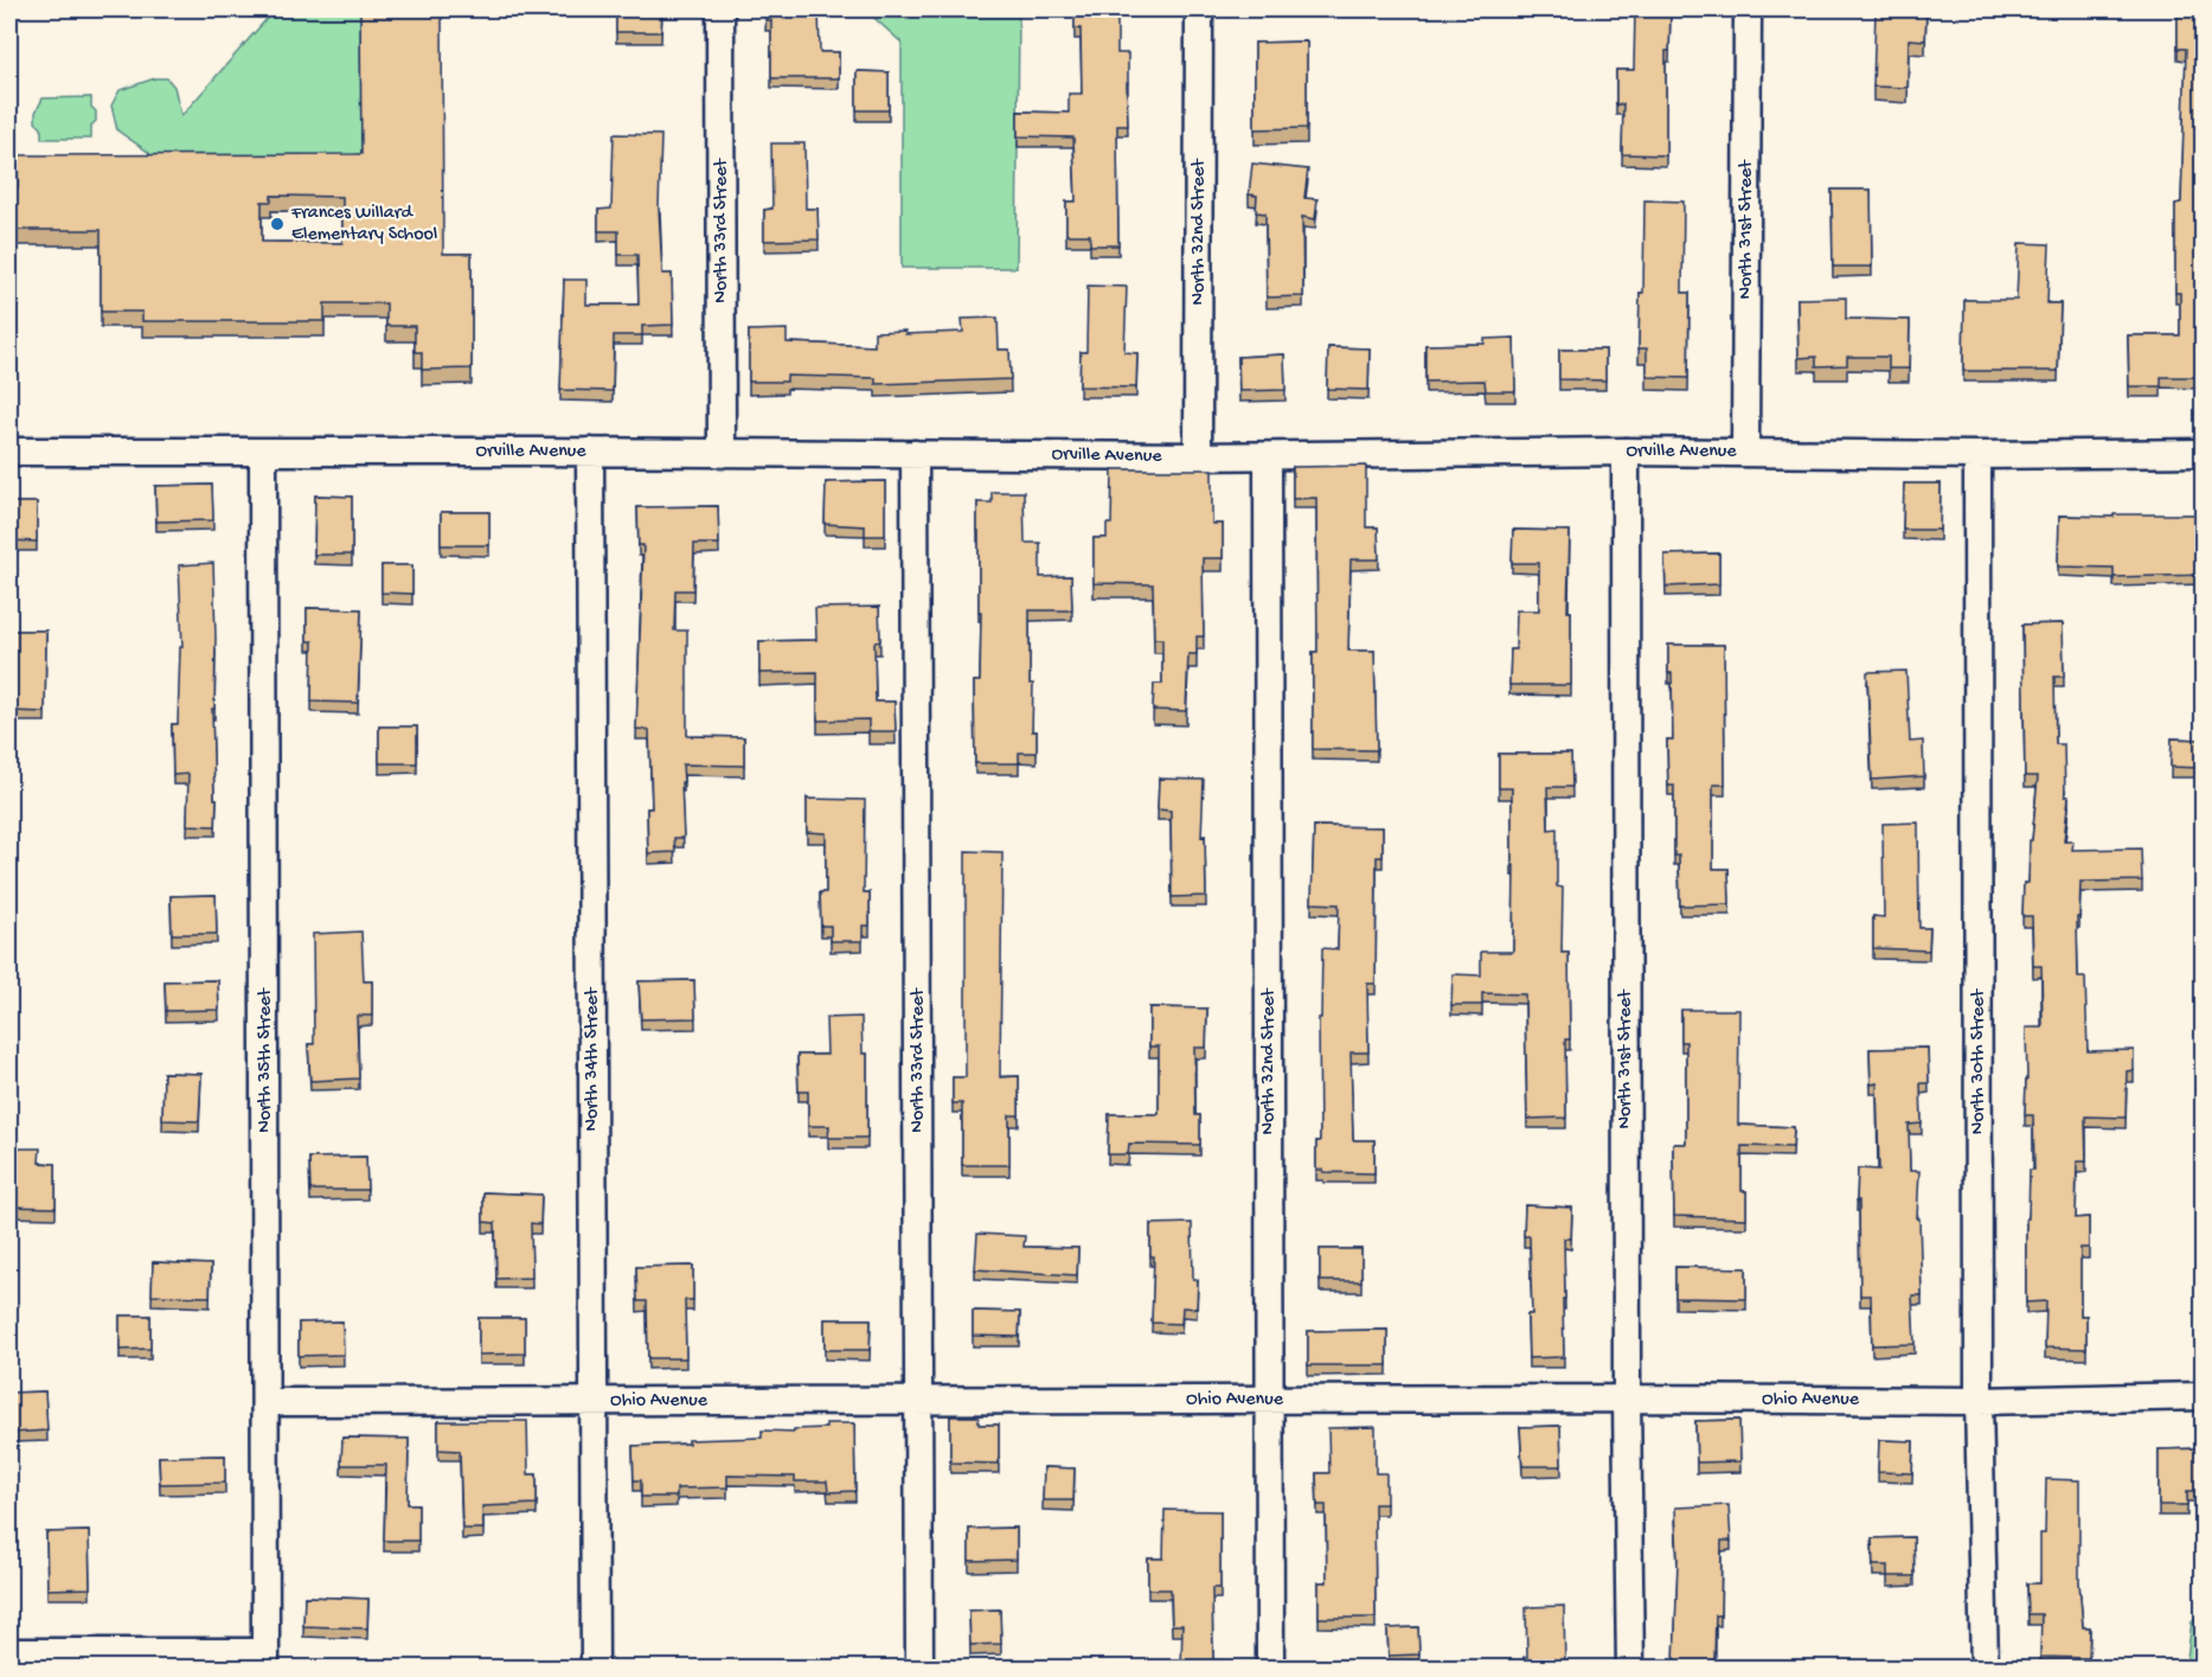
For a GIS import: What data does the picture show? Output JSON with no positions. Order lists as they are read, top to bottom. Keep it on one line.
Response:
{"streets":{"street":["North 31st Street","North 33rd Street","North 32nd Street","Orville Avenue","North 34th Street","North 35th Street","North 30th Street","Ohio Avenue"]},"crossings":[["North 31st Street","Orville Avenue"],["North 31st Street","Ohio Avenue"],["North 33rd Street","Orville Avenue"],["North 33rd Street","Ohio Avenue"],["North 32nd Street","Orville Avenue"],["North 32nd Street","Ohio Avenue"],["Orville Avenue","North 34th Street"],["Orville Avenue","North 35th Street"],["Orville Avenue","North 30th Street"],["North 34th Street","Ohio Avenue"],["North 35th Street","Ohio Avenue"],["North 30th Street","Ohio Avenue"]],"places":["Frances Willard Elementary School"]}
